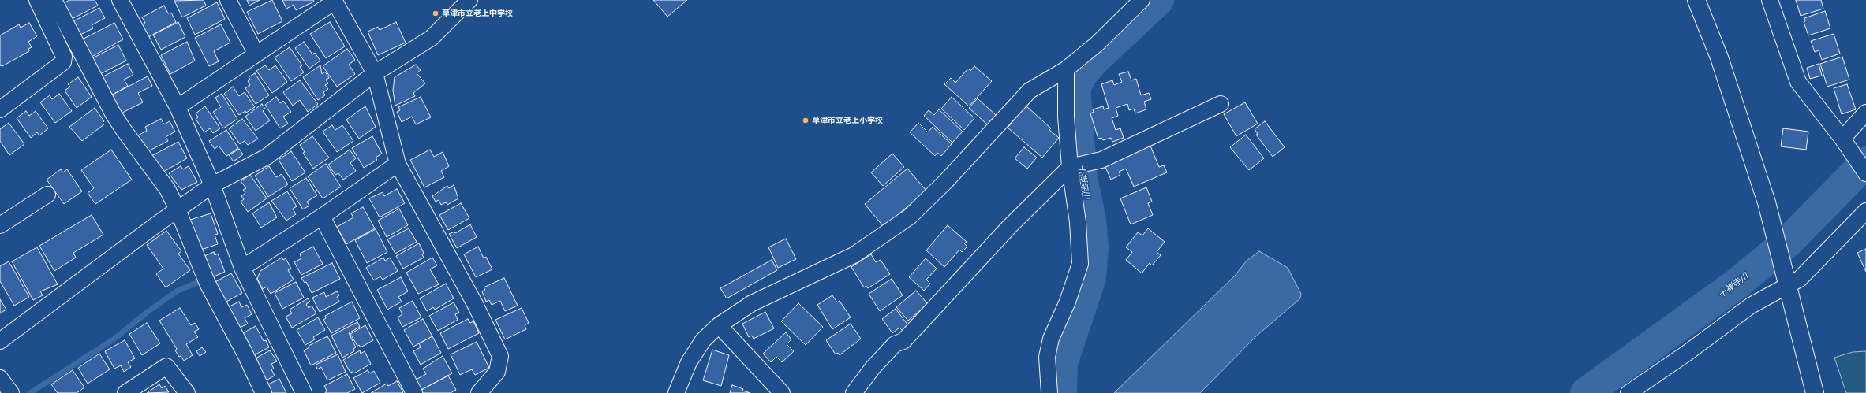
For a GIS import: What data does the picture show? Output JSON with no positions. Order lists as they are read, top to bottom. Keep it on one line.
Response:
{"water":["十禅寺川"],"places":["草津市立老上中学校","草津市立老上小学校"]}
